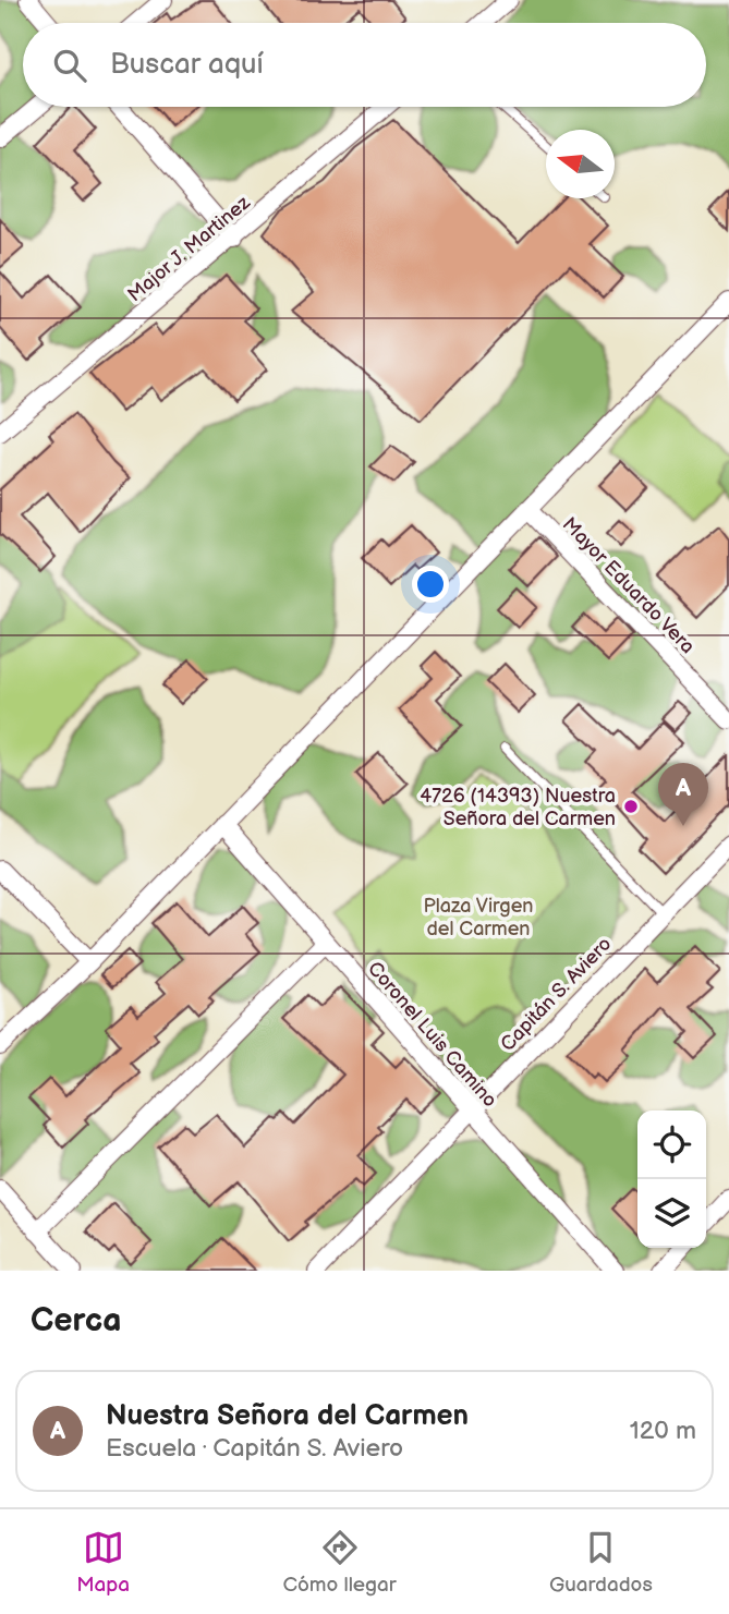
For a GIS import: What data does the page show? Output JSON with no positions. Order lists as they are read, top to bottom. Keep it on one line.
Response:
{"streets":{"street":["Major J. Martinez","Mayor Eduardo Vera","Capitán S. Aviero","Coronel Luis Camino"]},"crossings":[["Capitán S. Aviero","Coronel Luis Camino"]],"parks":["Plaza Virgen del Carmen"],"places":["4726 (14393) Nuestra Señora del Carmen"],"north":"left","page":{"search":"Buscar aquí","pins":"A","heading":"Cerca","list":[{"mark":"A","name":"Nuestra Señora del Carmen","note":"Escuela · Capitán S. Aviero","value":"120 m"}],"nav":["Mapa","Cómo llegar","Guardados"]}}
